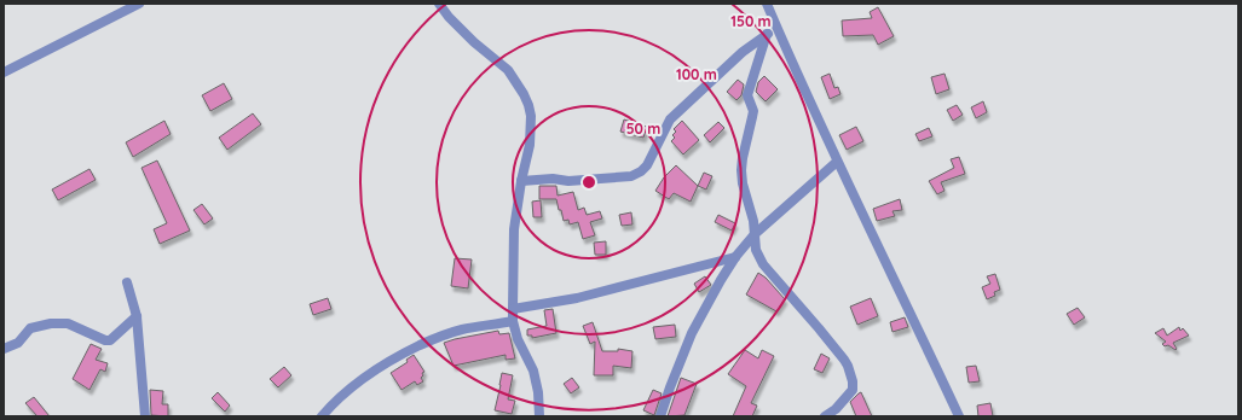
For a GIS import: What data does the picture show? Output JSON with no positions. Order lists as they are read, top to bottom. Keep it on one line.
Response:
{"rings":["150 m","100 m","50 m"]}
